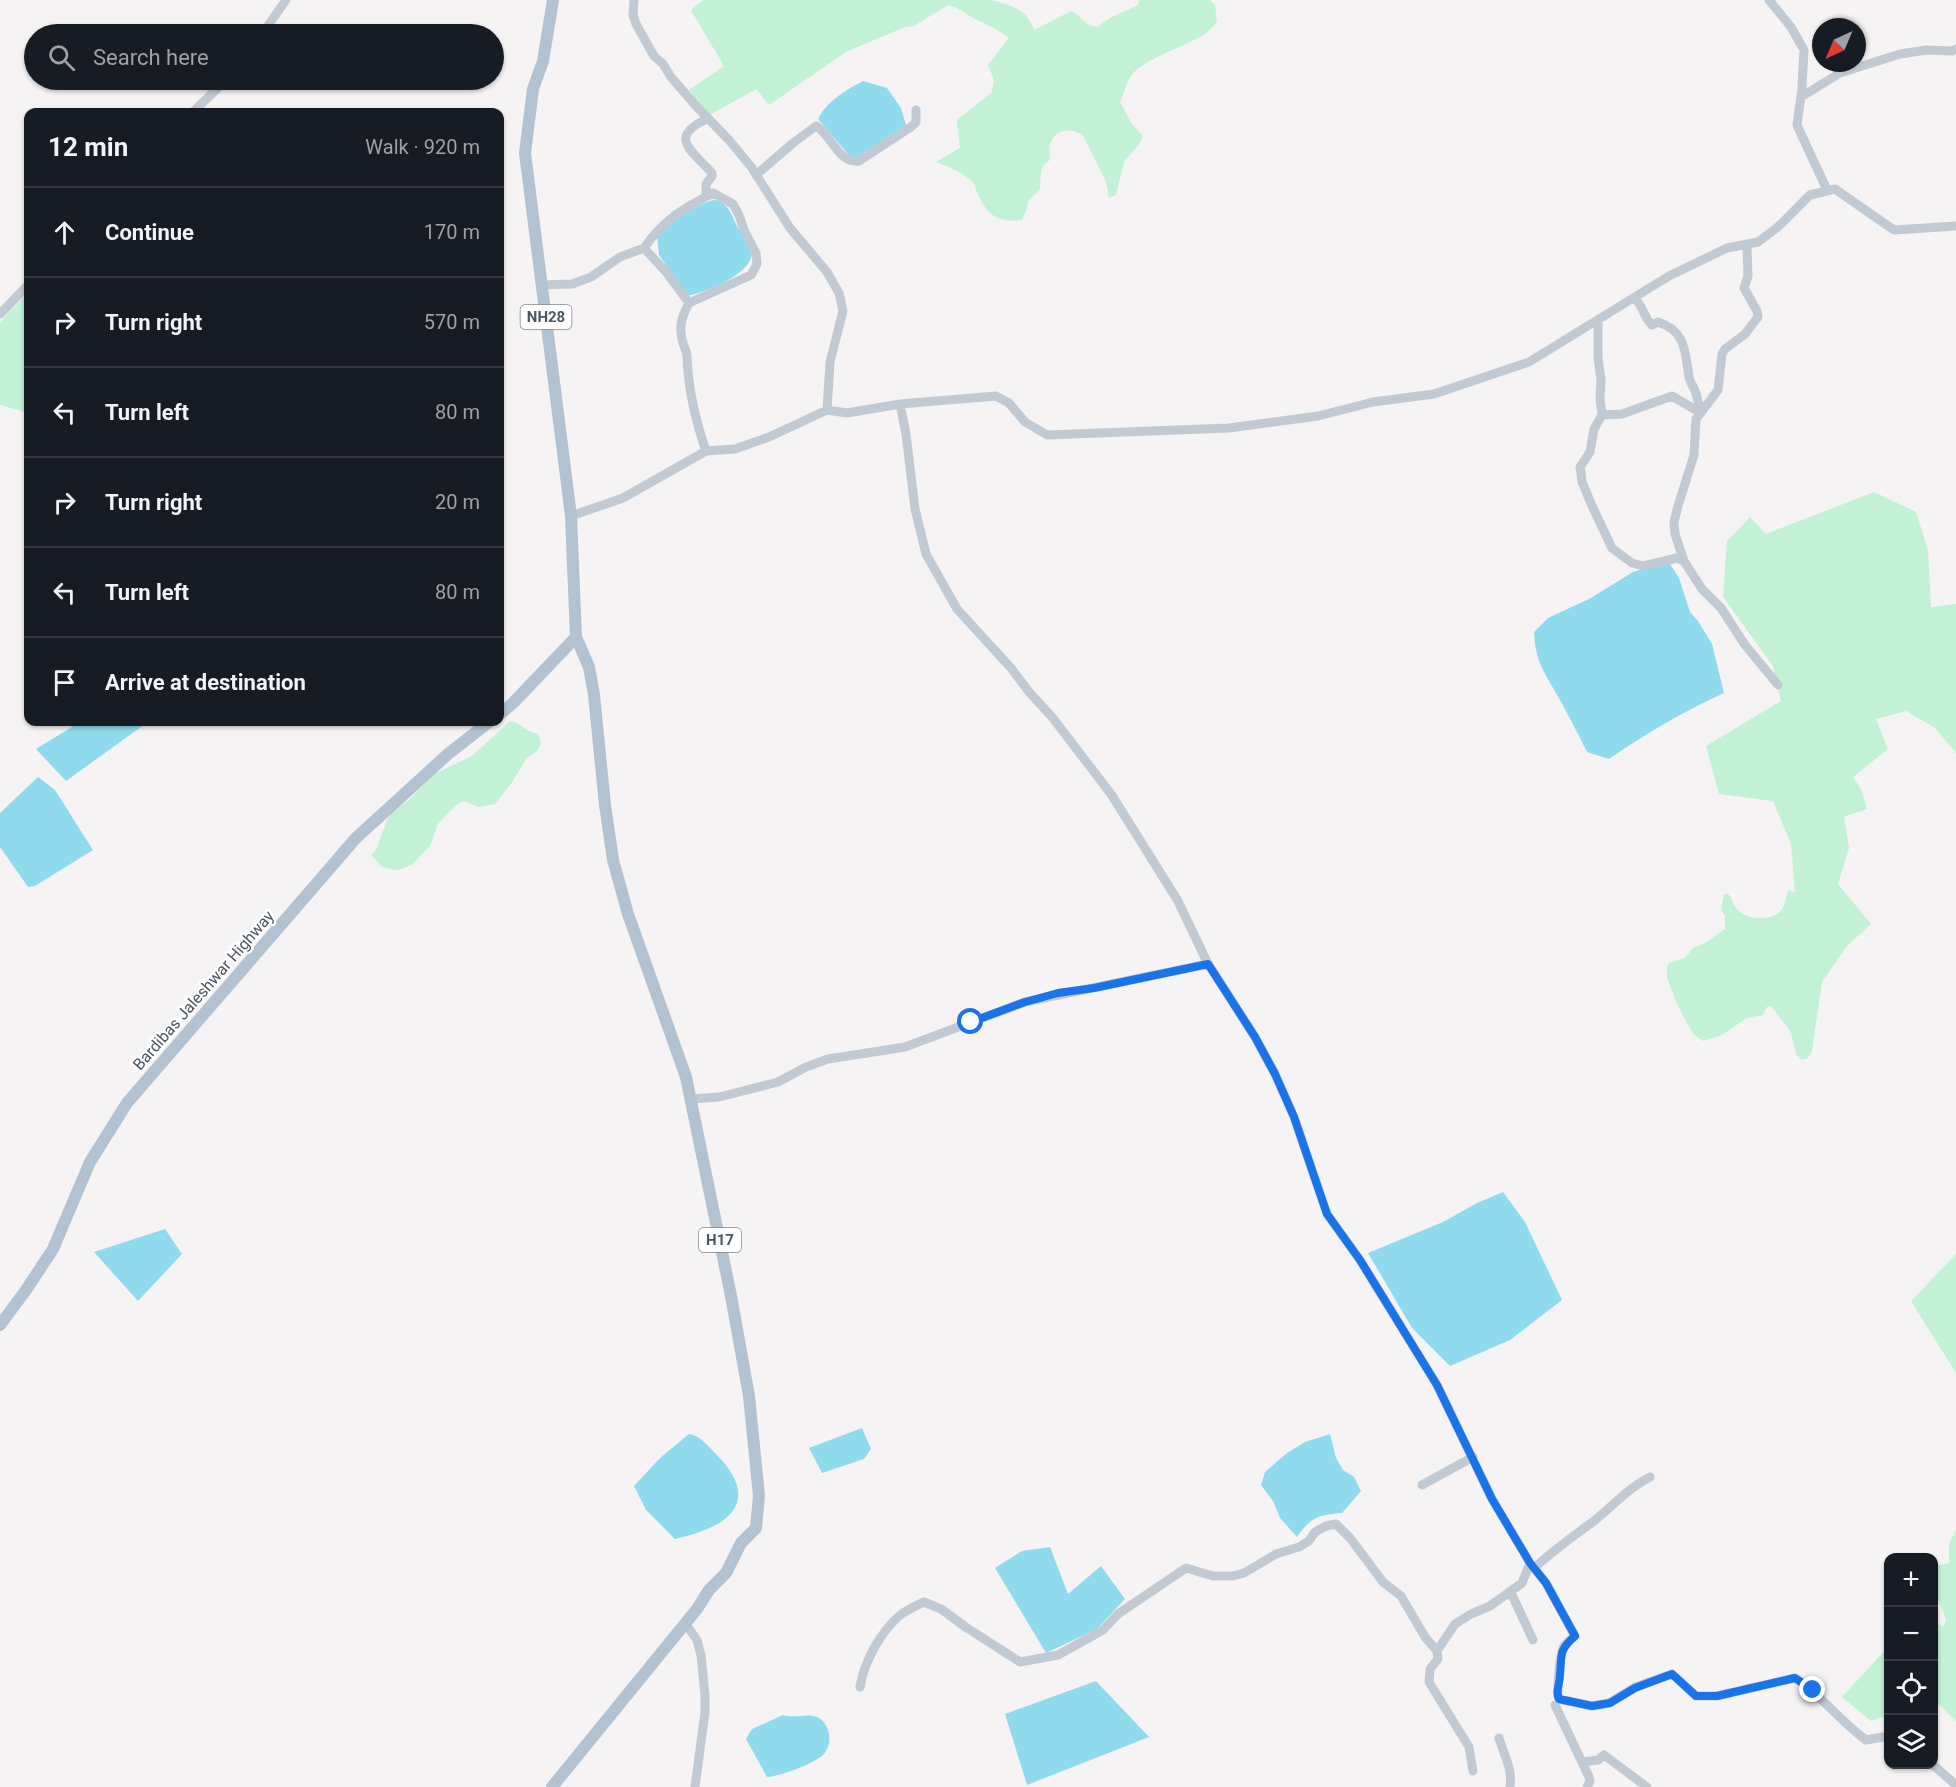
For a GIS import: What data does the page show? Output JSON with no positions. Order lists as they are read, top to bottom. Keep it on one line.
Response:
{"streets":{"main road":["NH28","Bardibas Jaleshwar Highway","H17"]},"crossings":[["NH28","H17"]],"north":"bottom left","page":{"search":"Search here","heading":["12 min","Walk · 920 m"],"list":[["Continue","170 m"],["Turn right","570 m"],["Turn left","80 m"],["Turn right","20 m"],["Turn left","80 m"],"Arrive at destination"],"map_buttons":["+","−"]}}
